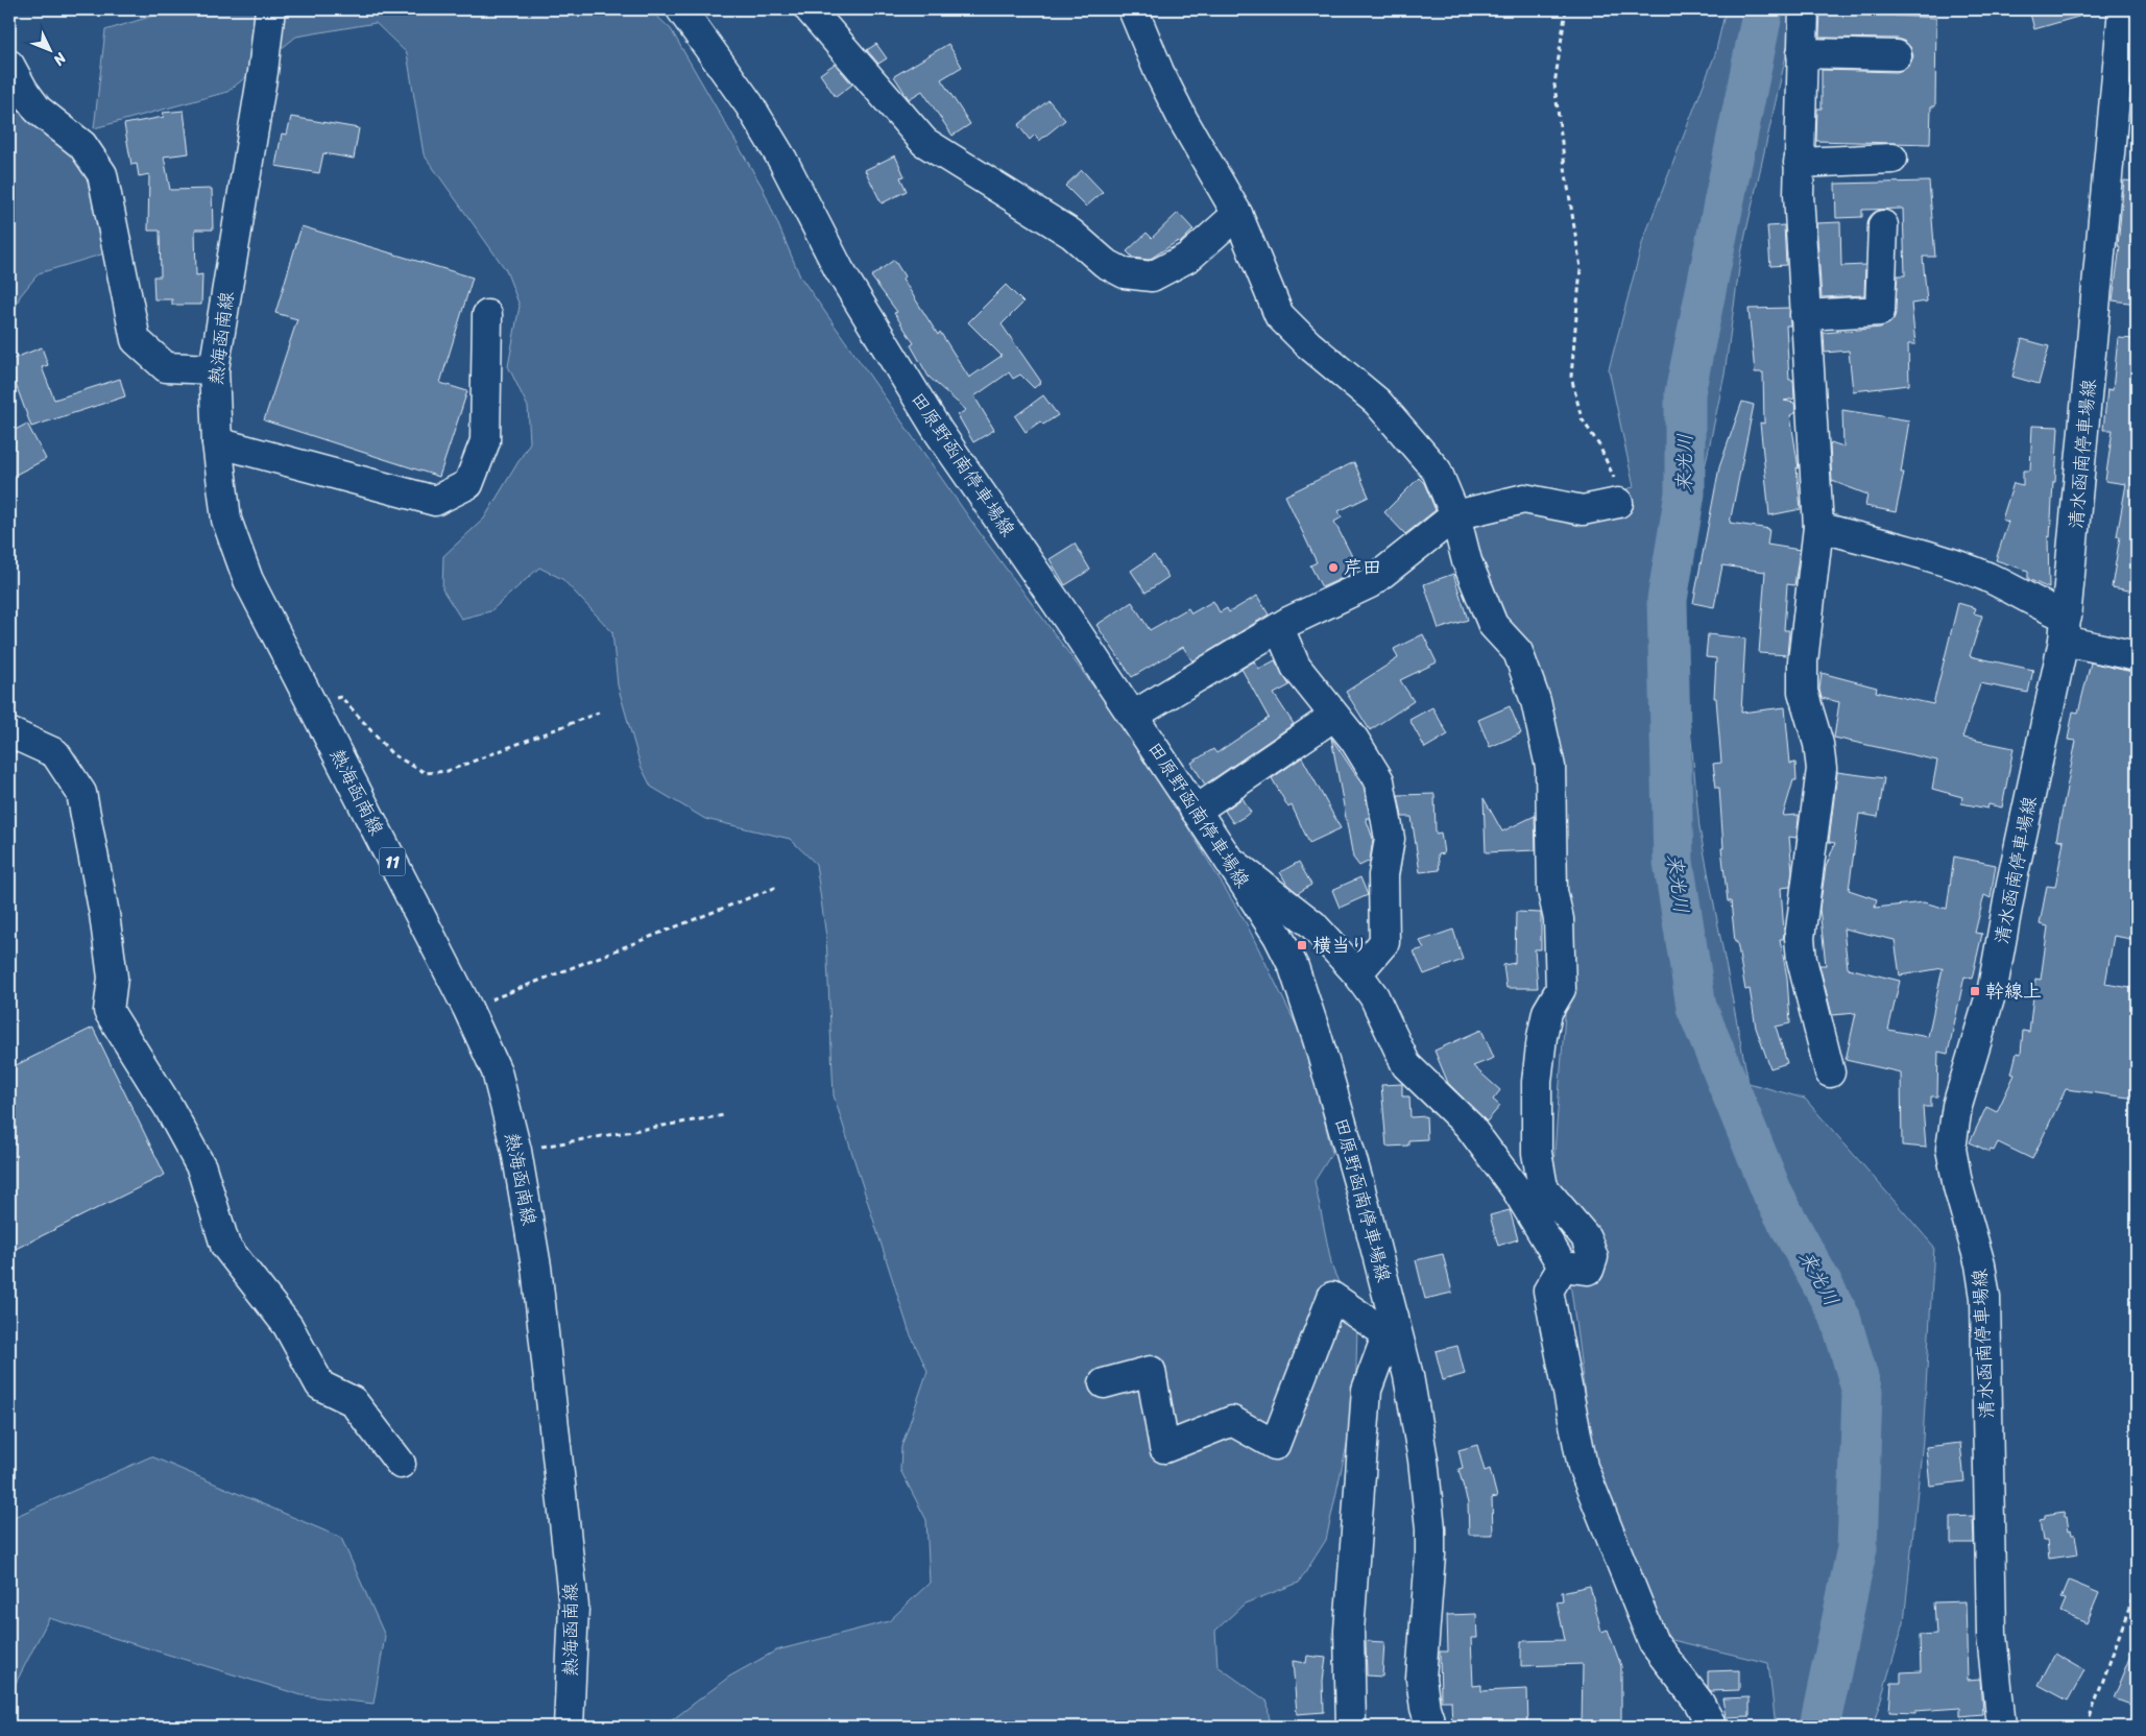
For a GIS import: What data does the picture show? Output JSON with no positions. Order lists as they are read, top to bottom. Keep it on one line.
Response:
{"streets":{"street":["熱海函南線","清水函南停車場線","田原野函南停車場線","11"]},"water":["来光川"],"places":{"other":["芹田"],"transit":["横当り","幹線上"]},"north":"bottom right"}
